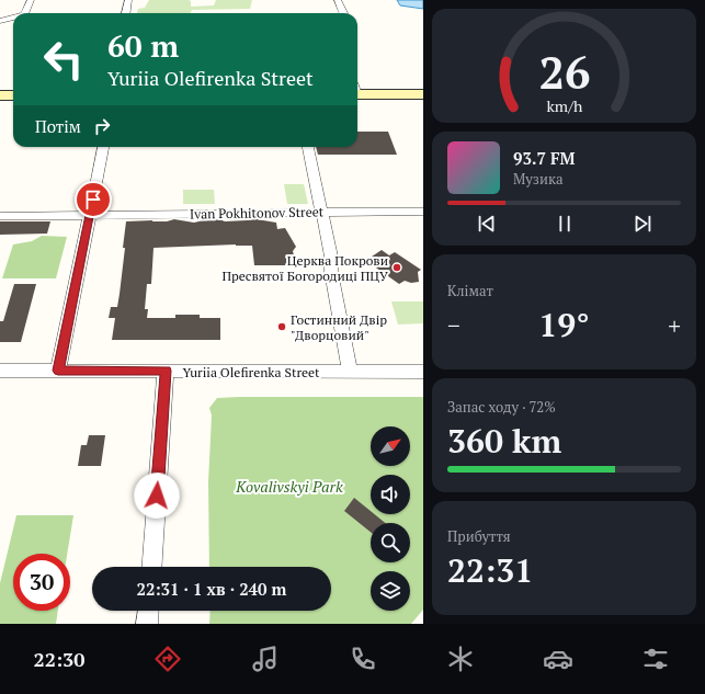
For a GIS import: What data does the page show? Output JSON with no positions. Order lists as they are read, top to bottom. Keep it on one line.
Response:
{"streets":{"street":["Ivan Pokhitonov Street","Yuriia Olefirenka Street"]},"parks":["Kovalivskyi Park"],"places":["Церква Покрови Пресвятої Богородиці ПЦУ","Гостинний Двір \"Дворцовий\""],"north":"top right","page":{"turn":["60 m","Yuriia Olefirenka Street"],"then":"Потім","song":["93.7 FM","Музика"],"tile":["Клімат",["Запас ходу · 72%","360 km"],["Прибуття","22:31"]],"heat":["−","19°","+"],"limit":"30","trip":"22:31 · 1 хв · 240 m","tabs":"22:30","gauge":["26","km/h"]}}
